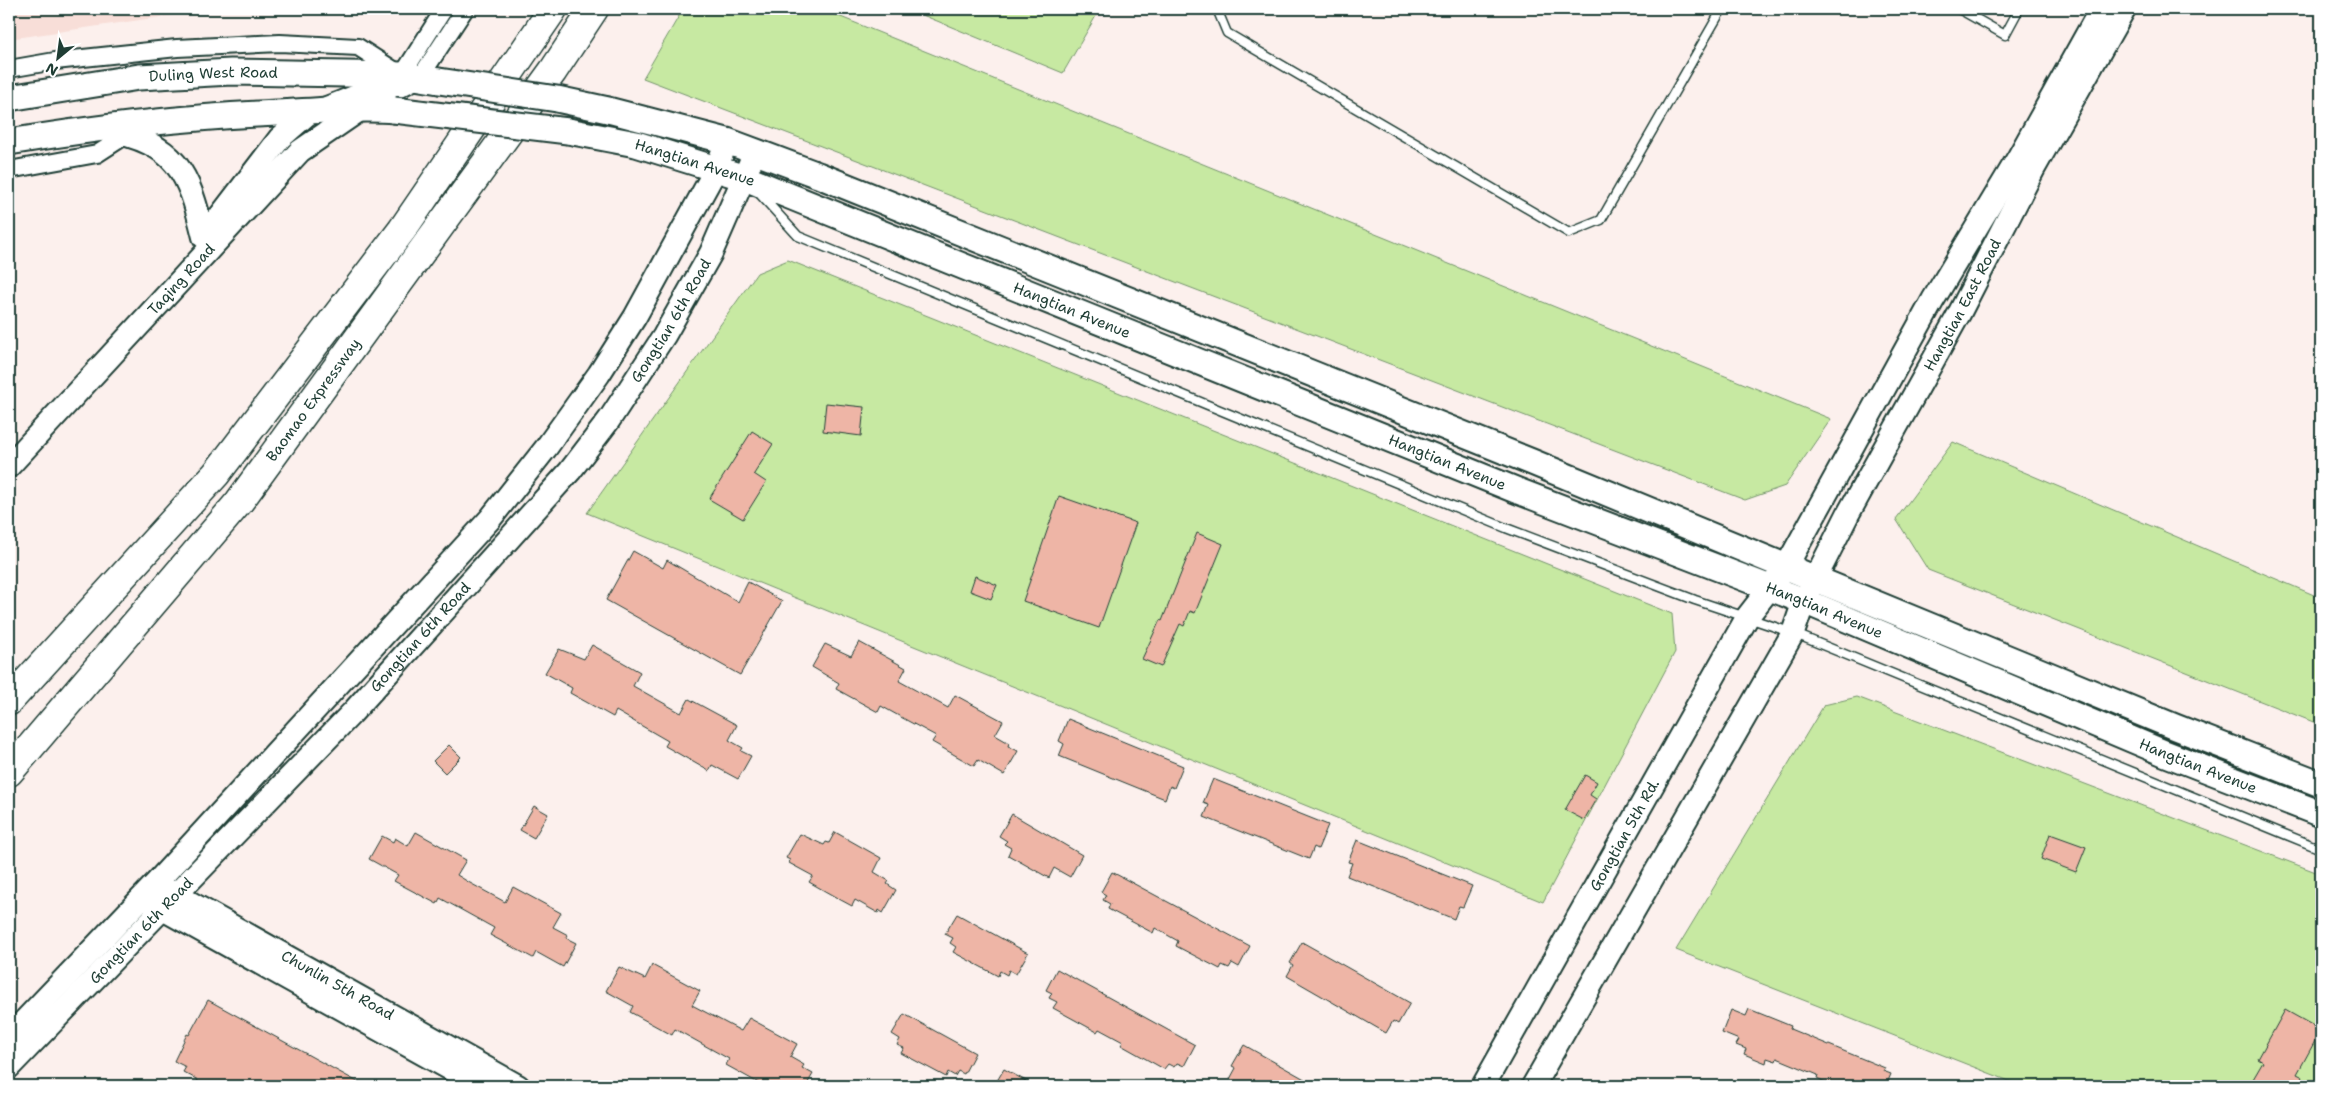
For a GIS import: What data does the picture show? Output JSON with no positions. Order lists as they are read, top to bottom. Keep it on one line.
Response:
{"streets":{"highway":["Baomao Expressway"],"main road":["Duling West Road","Hangtian Avenue"],"street":["Taqing Road","Hangtian East Road","Gongtian 6th Road","Gongtian 5th Rd.","Chunlin 5th Road"]},"crossings":[["Duling West Road","Hangtian Avenue"],["Hangtian Avenue","Taqing Road"],["Hangtian Avenue","Hangtian East Road"],["Hangtian Avenue","Gongtian 6th Road"],["Hangtian Avenue","Gongtian 5th Rd."],["Hangtian East Road","Gongtian 5th Rd."],["Gongtian 6th Road","Chunlin 5th Road"]],"north":"bottom left"}
